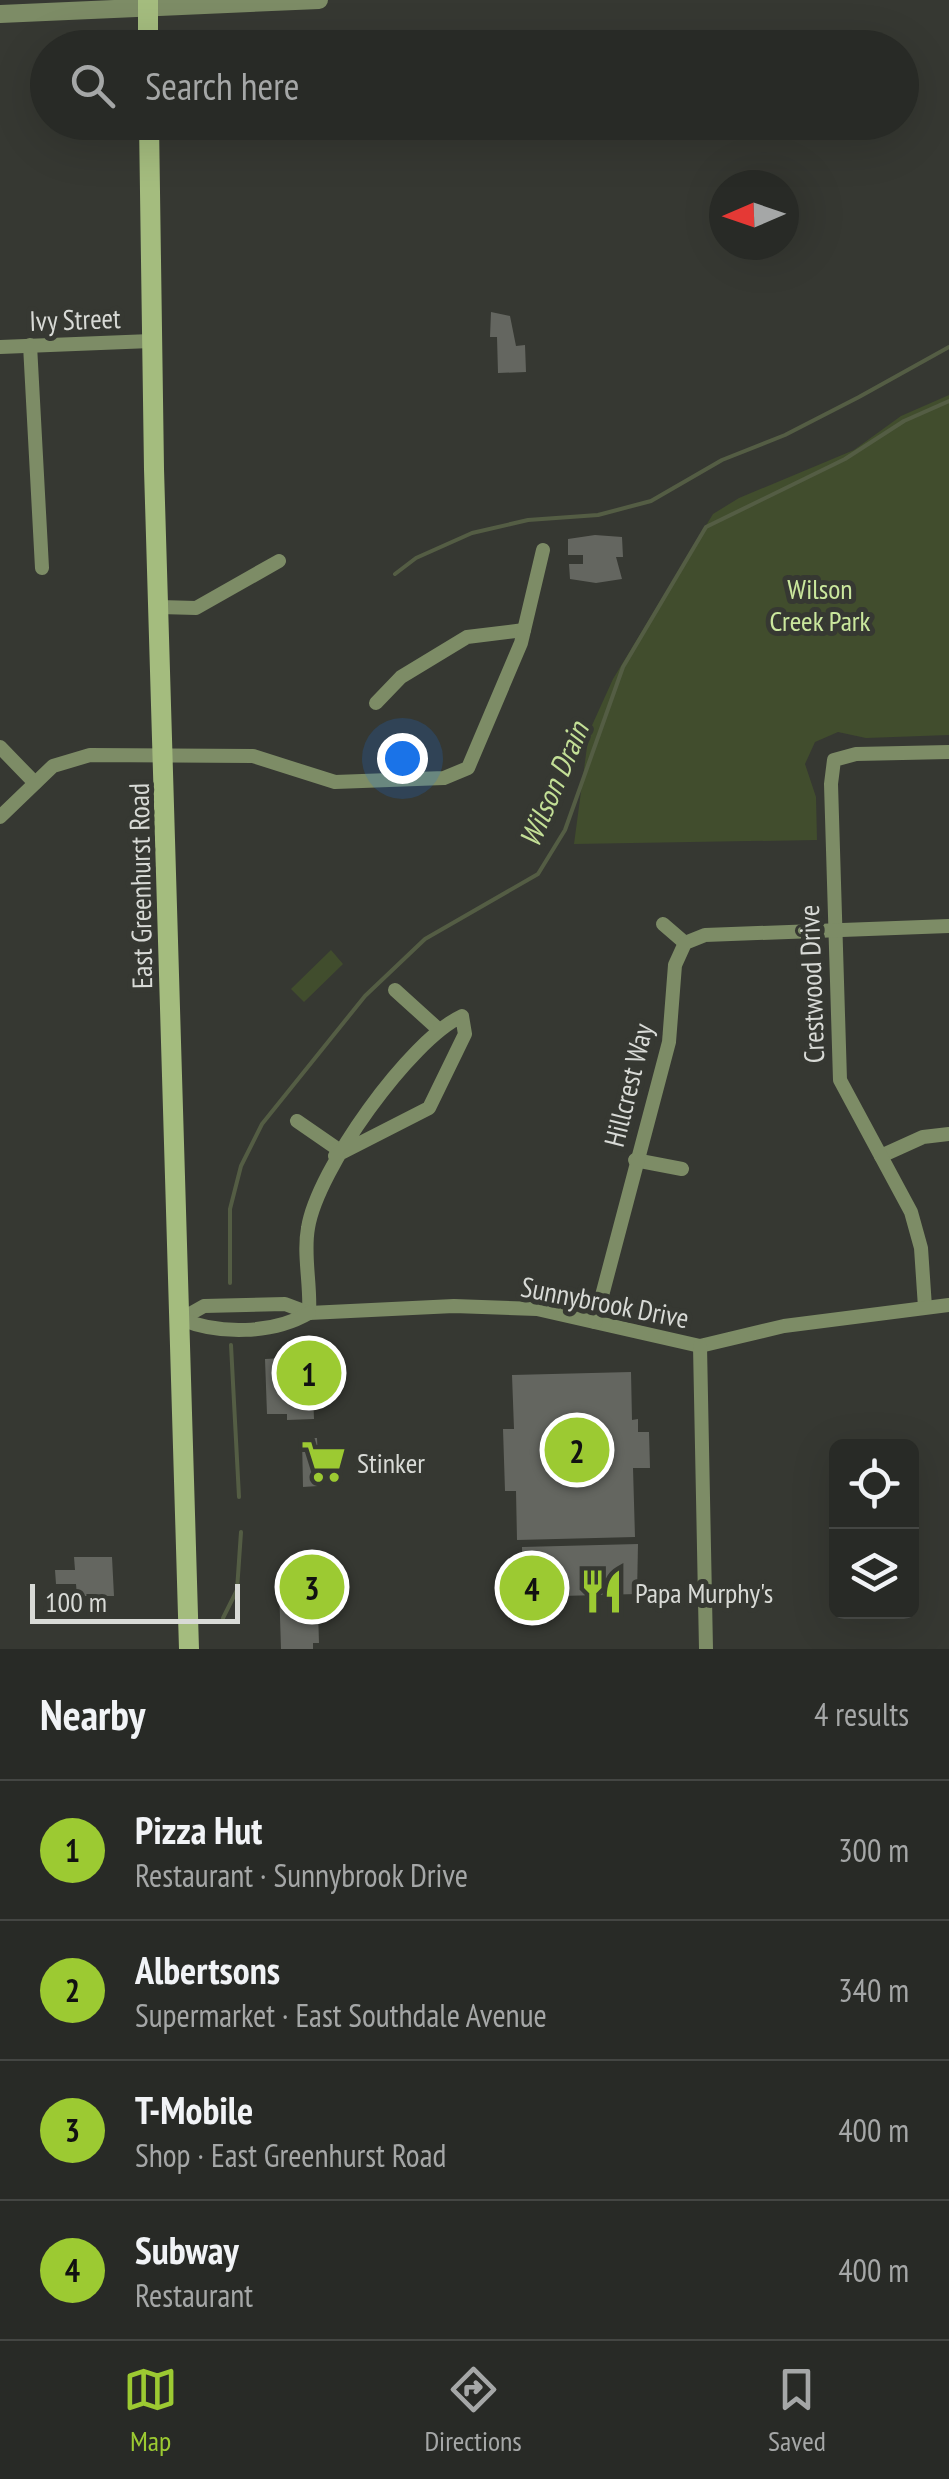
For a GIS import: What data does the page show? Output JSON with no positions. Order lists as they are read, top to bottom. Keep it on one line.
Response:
{"streets":{"main road":["East Greenhurst Road"],"street":["Ivy Street","Crestwood Drive","Hillcrest Way","Sunnybrook Drive"]},"crossings":[["Ivy Street","East Greenhurst Road"],["East Greenhurst Road","Sunnybrook Drive"],["Crestwood Drive","Sunnybrook Drive"],["Hillcrest Way","Sunnybrook Drive"]],"water":["Wilson Drain"],"parks":["Wilson Creek Park"],"places":{"supermarket":["Stinker"],"restaurant":["Papa Murphy's"]},"scale_bar":"100 m","north":"left","page":{"search":"Search here","pins":["1","2","3","4"],"scale":"100 m","heading":["Nearby","4 results"],"list":[{"mark":"1","name":"Pizza Hut","note":"Restaurant · Sunnybrook Drive","value":"300 m"},{"mark":"2","name":"Albertsons","note":"Supermarket · East Southdale Avenue","value":"340 m"},{"mark":"3","name":"T-Mobile","note":"Shop · East Greenhurst Road","value":"400 m"},{"mark":"4","name":"Subway","note":"Restaurant","value":"400 m"}],"nav":["Map","Directions","Saved"]}}
